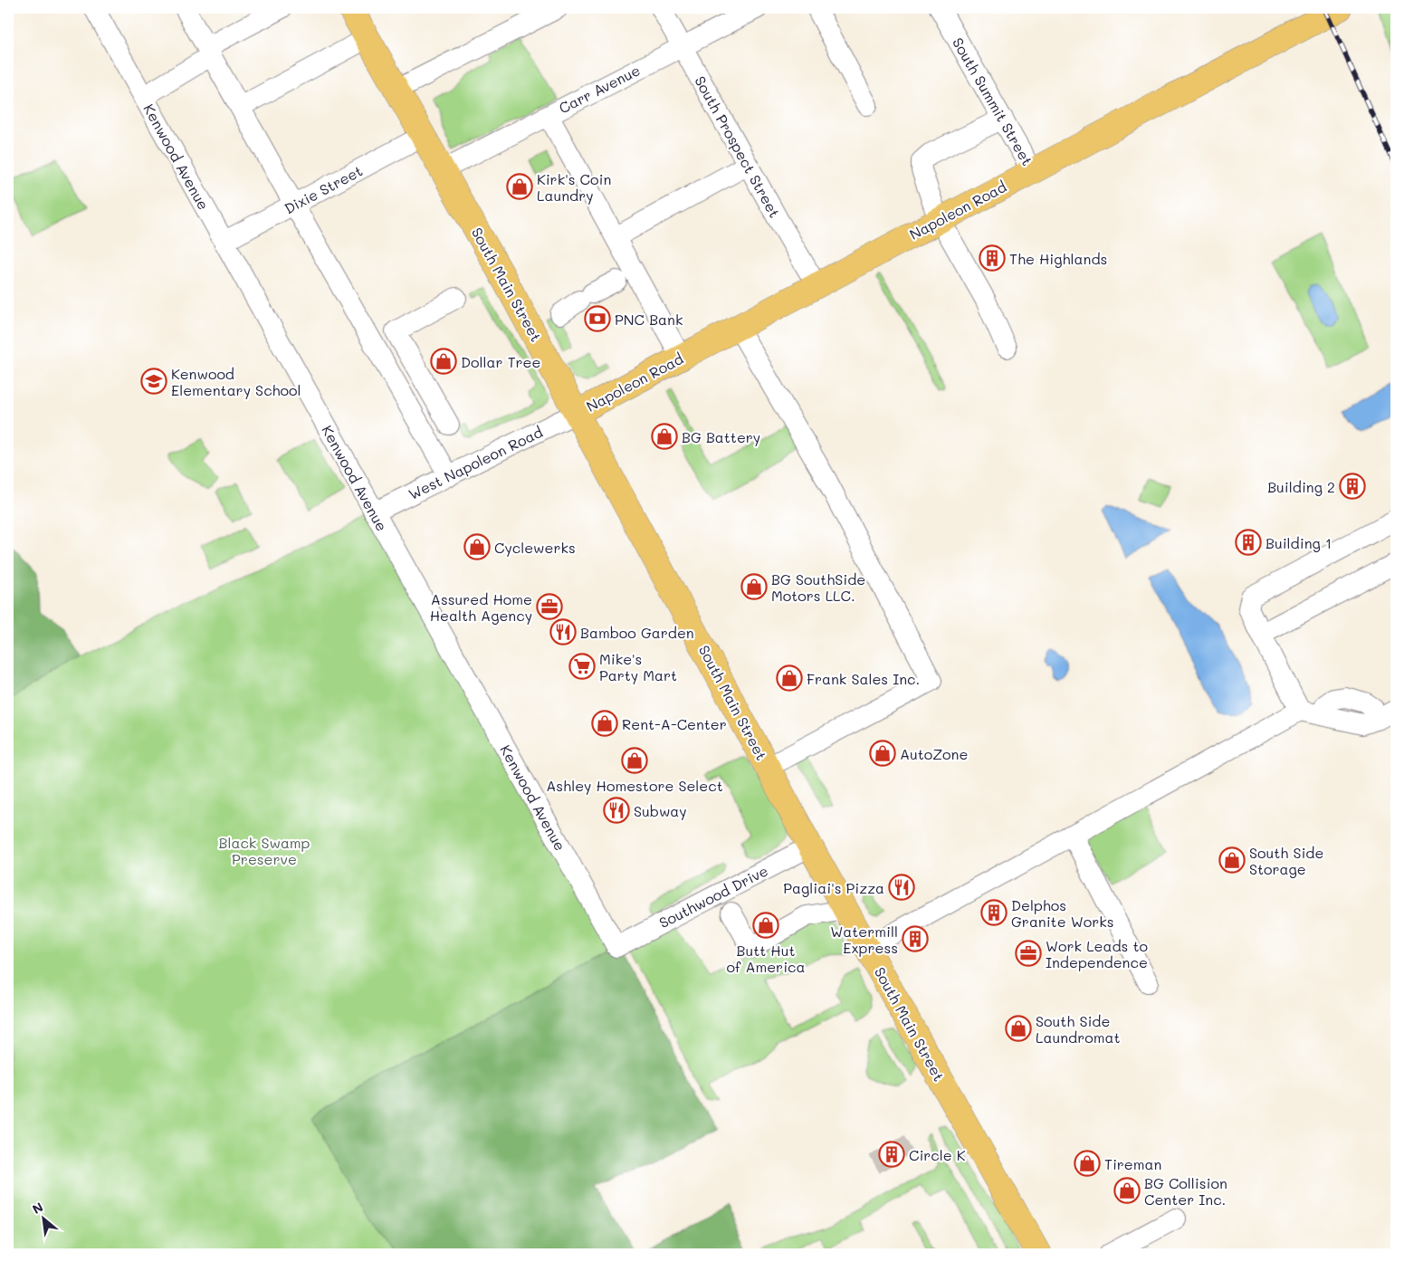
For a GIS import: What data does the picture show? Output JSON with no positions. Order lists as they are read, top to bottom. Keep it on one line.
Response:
{"streets":{"main road":["Napoleon Road","South Main Street"],"street":["Carr Avenue","South Summit Street","South Prospect Street","Kenwood Avenue","Dixie Street","West Napoleon Road","Southwood Drive"]},"crossings":[["Carr Avenue","South Prospect Street"],["Carr Avenue","South Main Street"],["South Summit Street","Napoleon Road"],["South Prospect Street","Napoleon Road"],["Kenwood Avenue","Dixie Street"],["Kenwood Avenue","West Napoleon Road"],["Kenwood Avenue","Southwood Drive"],["Dixie Street","South Main Street"],["Napoleon Road","South Main Street"],["Napoleon Road","West Napoleon Road"],["South Main Street","West Napoleon Road"],["South Main Street","Southwood Drive"]],"parks":["Black Swamp Preserve"],"places":{"shop":["Kirk's Coin Laundry","Dollar Tree","BG Battery","Cyclewerks","BG SouthSide Motors LLC.","Frank Sales Inc.","Rent-A-Center","AutoZone","Ashley Homestore Select","South Side Storage","Butt Hut of America","South Side Laundromat","Tireman","BG Collision Center Inc."],"building":["The Highlands","Building 2","Building 1","Delphos Granite Works","Watermill Express","Circle K"],"bank":["PNC Bank"],"school or university":["Kenwood Elementary School"],"office":["Assured Home Health Agency","Work Leads to Independence"],"restaurant":["Bamboo Garden","Subway","Pagliai's Pizza"],"supermarket":["Mike's Party Mart"]},"north":"top left"}
